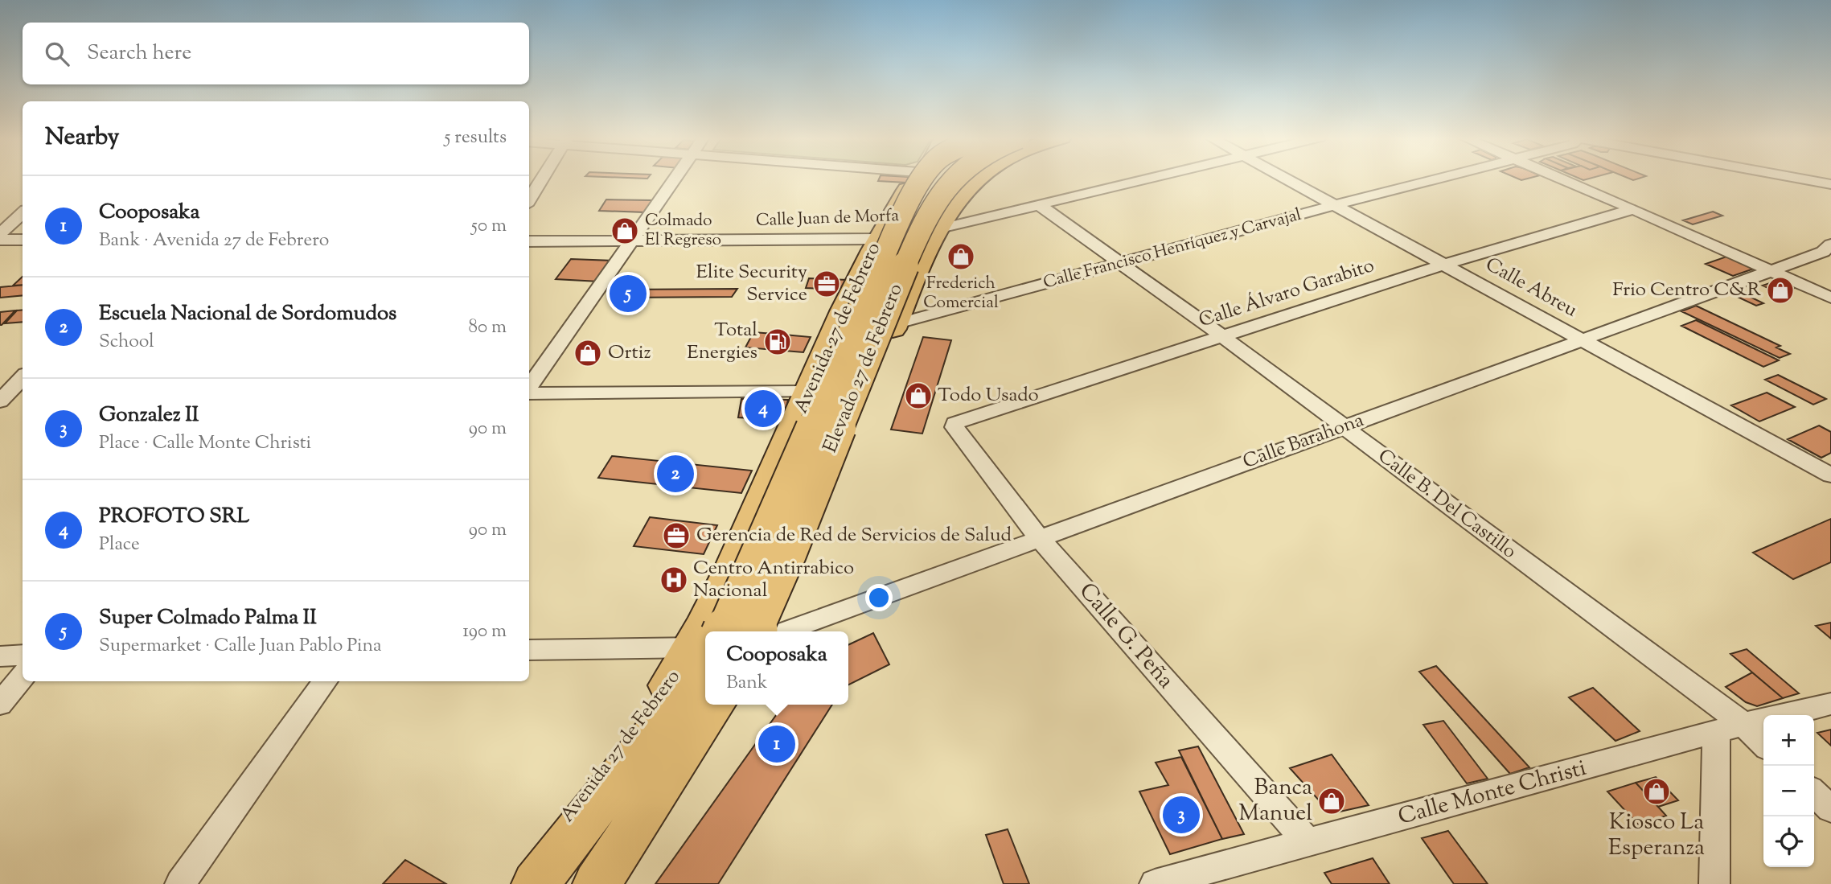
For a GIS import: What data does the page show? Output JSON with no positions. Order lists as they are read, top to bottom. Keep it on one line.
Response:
{"streets":{"main road":["Avenida 27 de Febrero","Elevado 27 de Febrero"],"street":["Calle Juan de Morfa","Calle Francisco Henríquez y Carvajal","Calle Abreu","Calle Álvaro Garabito","Calle Barahona","Calle B. Del Castillo","Calle G. Peña","Calle Monte Christi"]},"crossings":[["Calle Juan de Morfa","Avenida 27 de Febrero"],["Calle Juan de Morfa","Elevado 27 de Febrero"],["Calle Juan de Morfa","Calle B. Del Castillo"],["Calle Francisco Henríquez y Carvajal","Calle Abreu"],["Calle Francisco Henríquez y Carvajal","Calle B. Del Castillo"],["Calle Abreu","Calle Álvaro Garabito"],["Calle Abreu","Calle Barahona"],["Calle Álvaro Garabito","Calle B. Del Castillo"],["Calle Álvaro Garabito","Calle G. Peña"],["Calle Barahona","Calle B. Del Castillo"],["Calle Barahona","Calle G. Peña"],["Calle B. Del Castillo","Calle Monte Christi"],["Calle G. Peña","Calle Monte Christi"]],"places":{"shop":["Colmado El Regreso","Frederich Comercial","Frio Centro C&R","Ortiz","Todo Usado","Kiosco La Esperanza","Banca Manuel"],"office":["Elite Security Service","Gerencia de Red de Servicios de Salud"],"fuel station":["Total Energies"],"hospital":["Centro Antirrabico Nacional"]},"page":{"search":"Search here","heading":["Nearby","5 results"],"list":[{"mark":"1","name":"Cooposaka","note":"Bank · Avenida 27 de Febrero","value":"50 m"},{"mark":"2","name":"Escuela Nacional de Sordomudos","note":"School","value":"80 m"},{"mark":"3","name":"Gonzalez II","note":"Place · Calle Monte Christi","value":"90 m"},{"mark":"4","name":"PROFOTO SRL","note":"Place","value":"90 m"},{"mark":"5","name":"Super Colmado Palma II","note":"Supermarket · Calle Juan Pablo Pina","value":"190 m"}],"pins":["5","4","2","1","3"],"popup":["Cooposaka","Bank"],"map_buttons":["+","−"]}}
